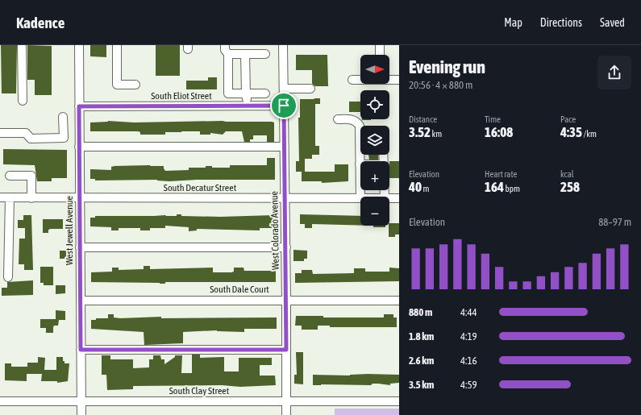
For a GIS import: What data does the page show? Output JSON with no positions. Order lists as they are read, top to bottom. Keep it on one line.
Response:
{"streets":{"street":["South Eliot Street","South Decatur Street","West Jewell Avenue","West Colorado Avenue","South Dale Court","South Clay Street"]},"crossings":[["South Eliot Street","West Jewell Avenue"],["South Eliot Street","West Colorado Avenue"],["South Decatur Street","West Jewell Avenue"],["South Decatur Street","West Colorado Avenue"],["West Jewell Avenue","South Dale Court"],["West Jewell Avenue","South Clay Street"],["West Colorado Avenue","South Dale Court"],["West Colorado Avenue","South Clay Street"]],"north":"right","page":{"header":"Kadence","nav":["Map","Directions","Saved"],"heading":["Evening run","20:56 · 4 × 880 m"],"map_buttons":["+","−"],"stats":[["Distance","3.52 km"],["Time","16:08"],["Pace","4:35 /km"],["Elevation","40 m"],["Heart rate","164 bpm"],["kcal","258"]],"chart":["Elevation","88–97 m"],"list":[{"name":"880 m","note":"4:44"},{"name":"1.8 km","note":"4:19"},{"name":"2.6 km","note":"4:16"},{"name":"3.5 km","note":"4:59"}]}}
